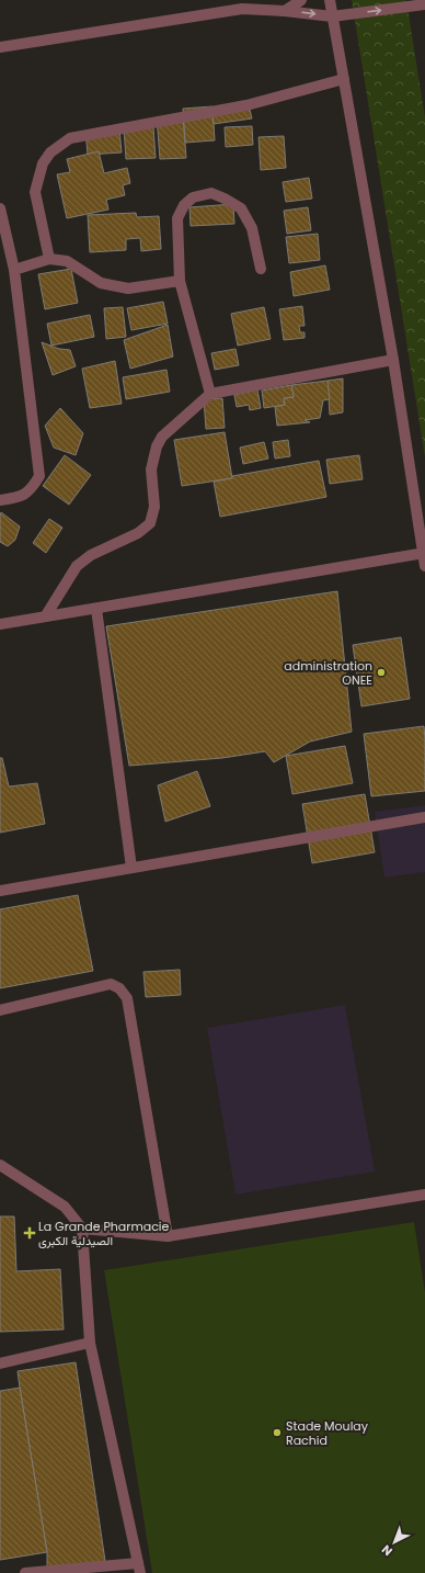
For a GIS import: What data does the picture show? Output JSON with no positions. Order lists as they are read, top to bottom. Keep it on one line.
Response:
{"places":{"other":["administration ONEE","Stade Moulay Rachid"],"health":["La Grande Pharmacie الصيدلية الكبرى"]},"north":"bottom left"}
